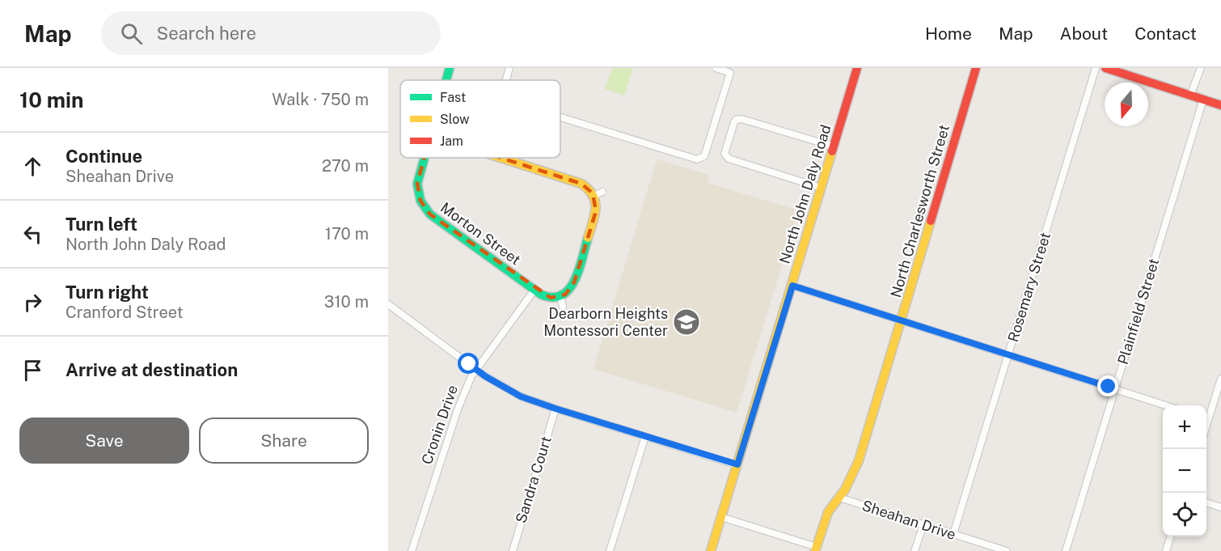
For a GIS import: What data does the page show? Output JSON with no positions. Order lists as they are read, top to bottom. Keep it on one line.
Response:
{"streets":{"street":["North John Daly Road","North Charlesworth Street","Morton Street","Rosemary Street","Plainfield Street","Cronin Drive","Sandra Court","Sheahan Drive"]},"crossings":[["North Charlesworth Street","Sheahan Drive"],["Morton Street","Cronin Drive"],["Rosemary Street","Sheahan Drive"]],"places":{"school or university":["Dearborn Heights Montessori Center"]},"legend":["Fast","Slow","Jam"],"north":"bottom","page":{"header":"Map","search":"Search here","nav":["Home","Map","About","Contact"],"heading":["10 min","Walk · 750 m"],"list":[["Continue","Sheahan Drive","270 m"],["Turn left","North John Daly Road","170 m"],["Turn right","Cranford Street","310 m"],"Arrive at destination"],"buttons":["Save","Share"],"map_buttons":["+","−"]}}
